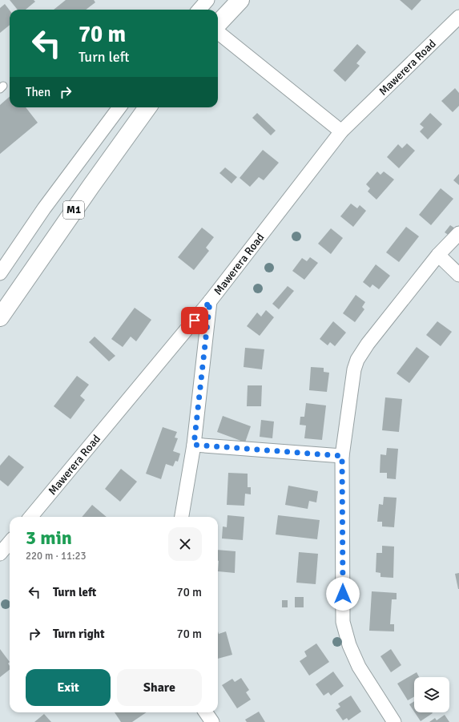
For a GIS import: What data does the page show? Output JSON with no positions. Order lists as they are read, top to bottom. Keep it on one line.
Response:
{"streets":{"highway":["M1"],"street":["Mawerera Road"]},"page":{"turn":["70 m","Turn left"],"then":"Then","heading":["3 min","220 m · 11:23"],"list":[{"name":"Turn left","value":"70 m"},{"name":"Turn right","value":"70 m"}],"buttons":["Exit","Share"]}}
